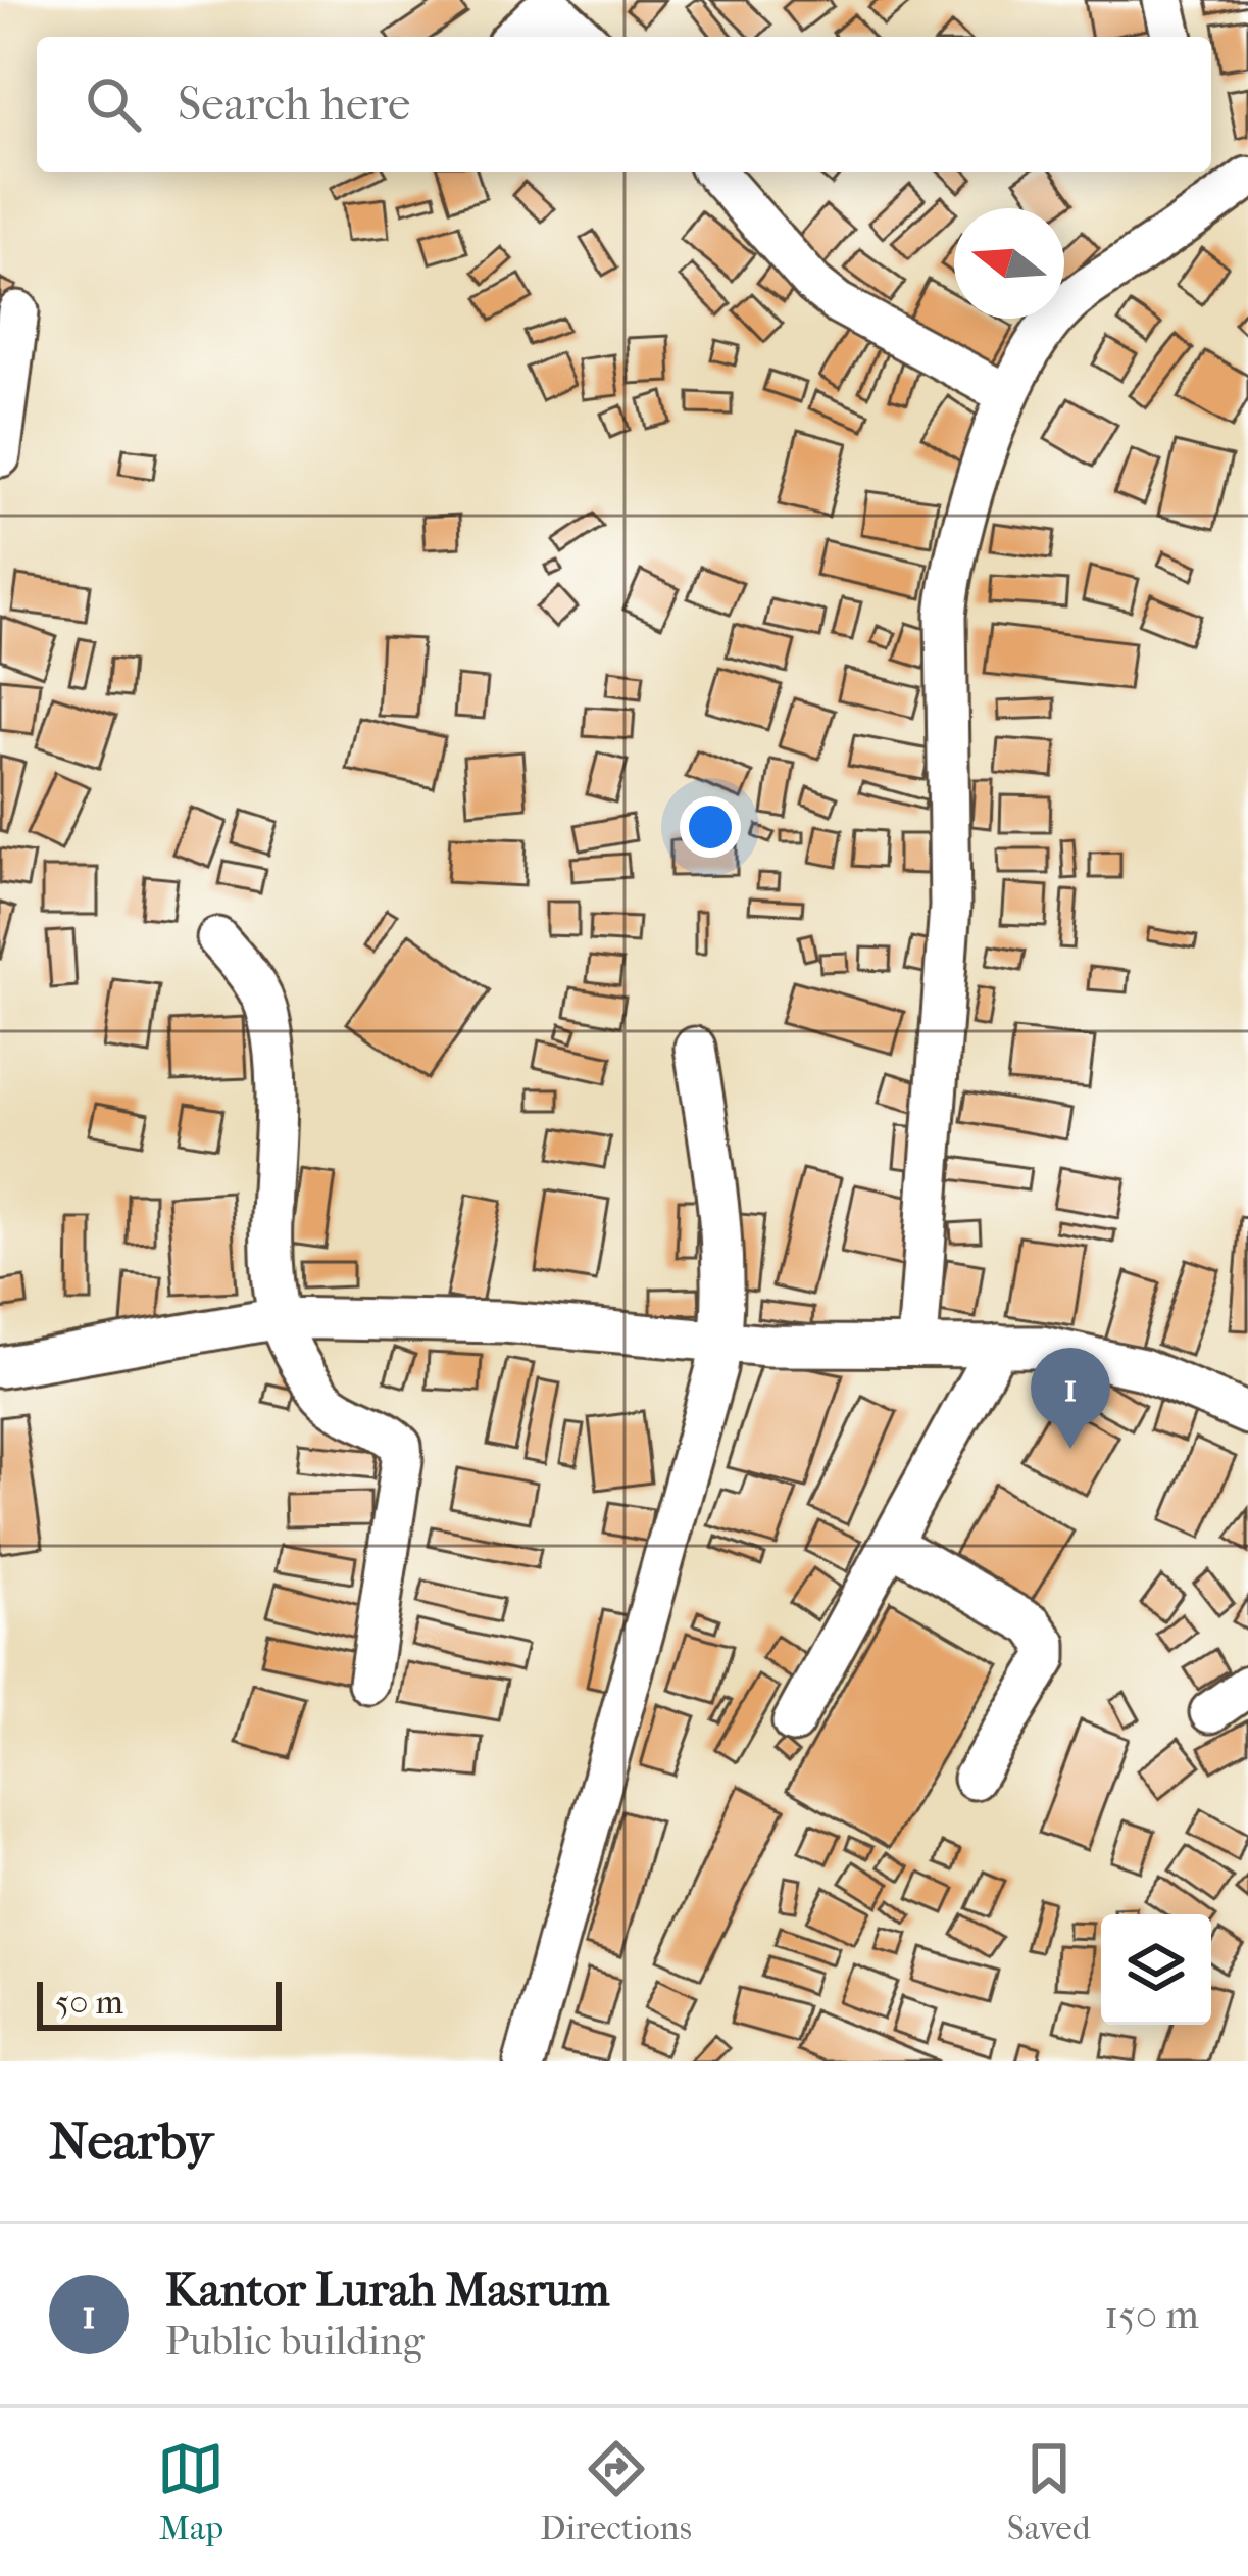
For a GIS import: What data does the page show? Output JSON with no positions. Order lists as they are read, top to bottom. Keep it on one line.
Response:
{"scale_bar":"50 m","north":"left","page":{"search":"Search here","pins":"1","scale":"50 m","heading":"Nearby","list":[{"mark":"1","name":"Kantor Lurah Masrum","note":"Public building","value":"150 m"}],"nav":["Map","Directions","Saved"]}}
